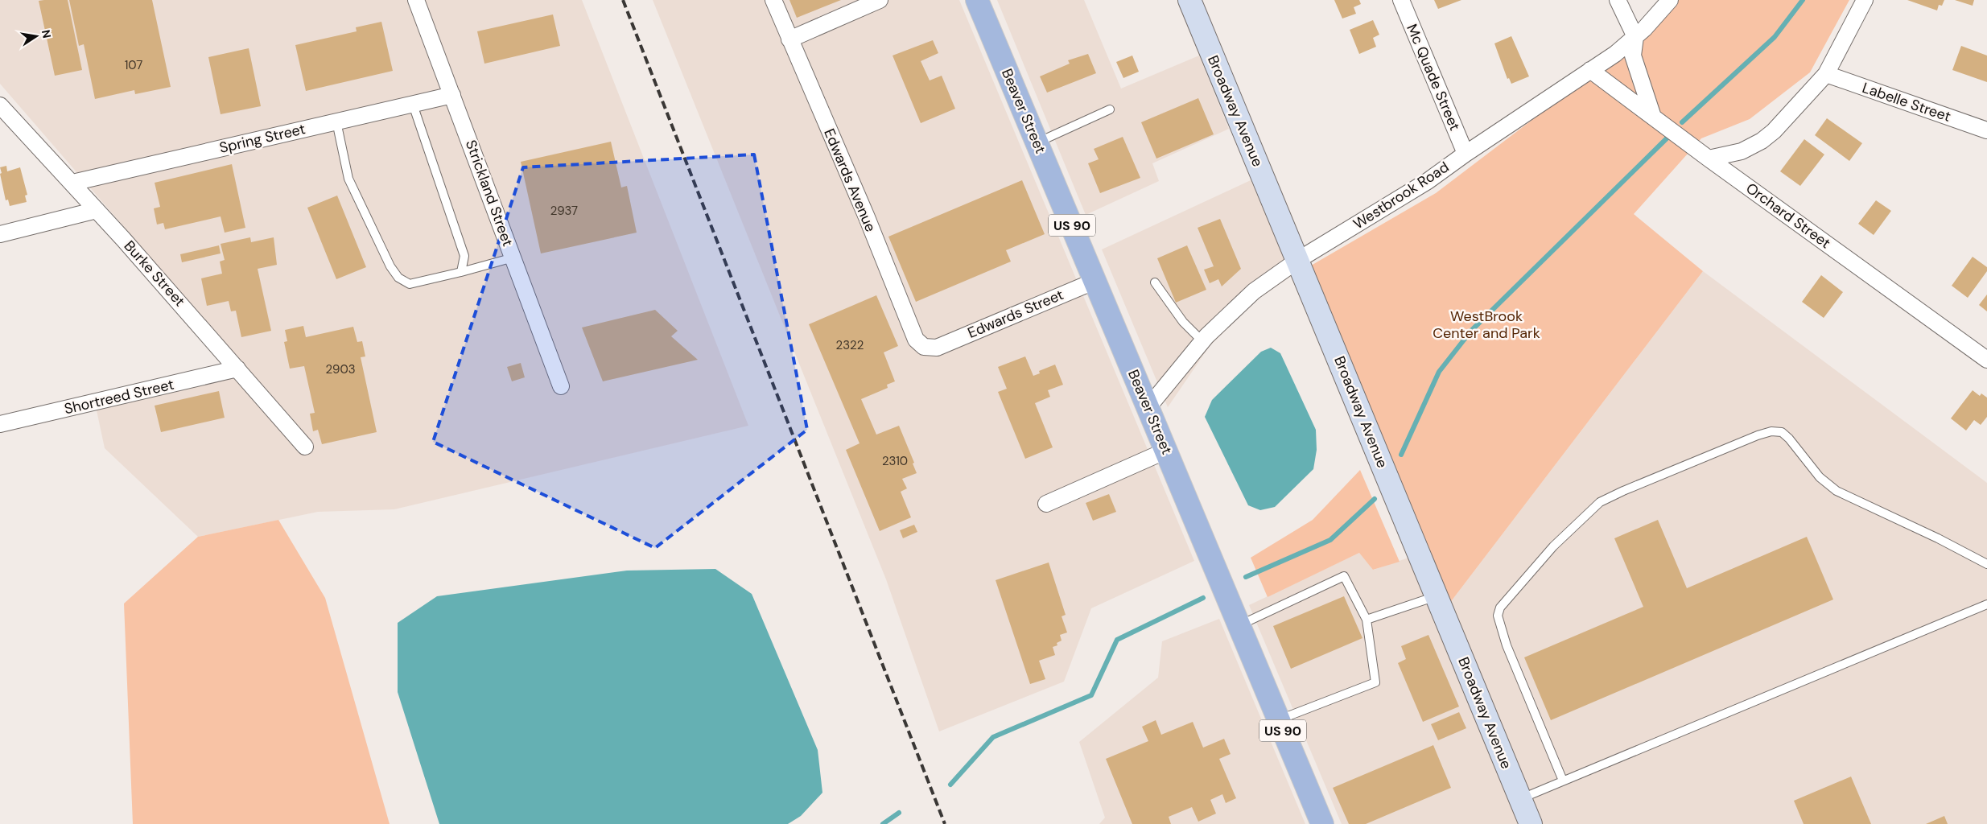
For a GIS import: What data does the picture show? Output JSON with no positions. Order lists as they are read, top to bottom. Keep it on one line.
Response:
{"streets":{"main road":["Beaver Street","US 90"],"street":["Mc Quade Street","Labelle Street","Broadway Avenue","Spring Street","Edwards Avenue","Strickland Street","Westbrook Road","Orchard Street","Burke Street","Edwards Street","Shortreed Street"]},"crossings":[["Mc Quade Street","Westbrook Road"],["Beaver Street","Westbrook Road"],["Beaver Street","Edwards Street"],["Broadway Avenue","Westbrook Road"],["Spring Street","Strickland Street"],["Spring Street","Burke Street"],["Edwards Avenue","Edwards Street"],["Westbrook Road","Orchard Street"],["Burke Street","Shortreed Street"]],"parks":["WestBrook Center and Park"],"house_numbers":["107","2937","2322","2903","2310"],"north":"right"}
